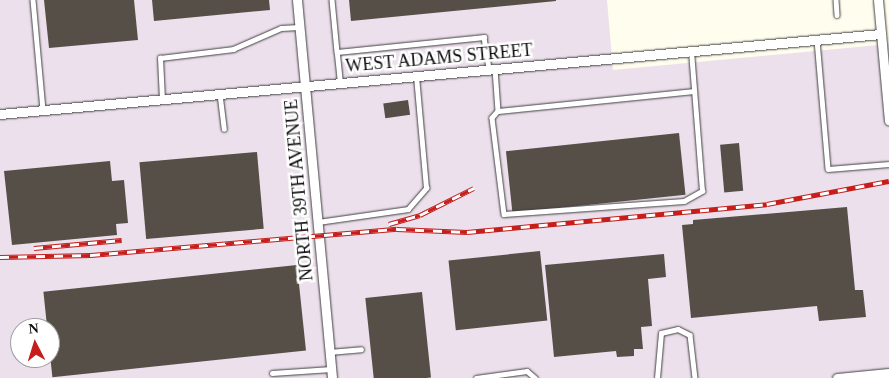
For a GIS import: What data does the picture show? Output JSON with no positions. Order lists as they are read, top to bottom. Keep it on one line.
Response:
{"streets":{"street":["WEST ADAMS STREET","NORTH 39TH AVENUE"]},"crossings":[["WEST ADAMS STREET","NORTH 39TH AVENUE"]],"north":"top"}
